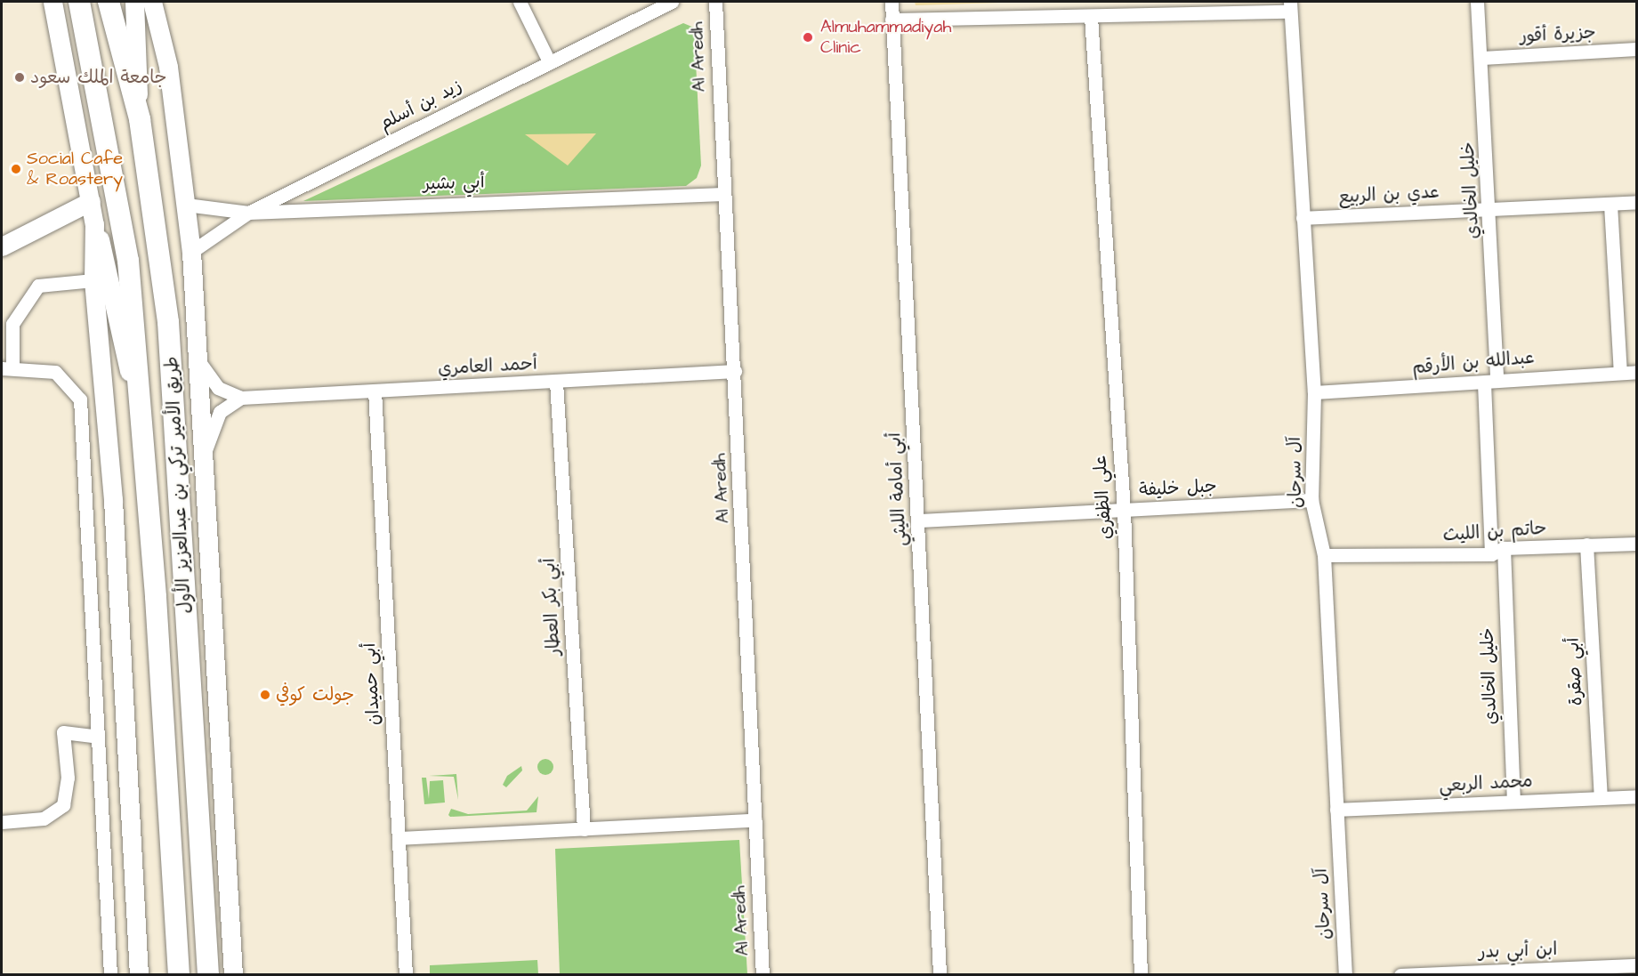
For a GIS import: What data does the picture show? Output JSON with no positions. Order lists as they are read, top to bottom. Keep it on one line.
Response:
{"streets":{"main road":["طريق الأمير تركي بن عبدالعزيز الأول"],"street":["جزيرة أقور","Al Aredh","زيد بن أسلم","أبي بشير","خليل الخالدي","عدي بن الربيع","عبدالله بن الأرقم","أحمد العامري","آل سرحان","جبل خليفة","أبي أمامة الليثي","علي الظفري","حاتم بن الليث","أبي بكر العطار","أبي صقرة","أبي حميدان","محمد الربعي","ابن أبي بدر"]},"crossings":[["جزيرة أقور","خليل الخالدي"],["Al Aredh","أبي بشير"],["Al Aredh","أحمد العامري"],["زيد بن أسلم","أبي بشير"],["خليل الخالدي","عدي بن الربيع"],["خليل الخالدي","عبدالله بن الأرقم"],["خليل الخالدي","حاتم بن الليث"],["خليل الخالدي","محمد الربعي"],["عدي بن الربيع","آل سرحان"],["عبدالله بن الأرقم","آل سرحان"],["أحمد العامري","أبي بكر العطار"],["أحمد العامري","أبي حميدان"],["آل سرحان","جبل خليفة"],["آل سرحان","حاتم بن الليث"],["آل سرحان","محمد الربعي"],["جبل خليفة","أبي أمامة الليثي"],["جبل خليفة","علي الظفري"],["حاتم بن الليث","أبي صقرة"],["أبي صقرة","محمد الربعي"]],"places":["Almuhammadiyah Clinic","جامعة الملك سعود","Social Cafe & Roastery","جولت كوفي"]}
